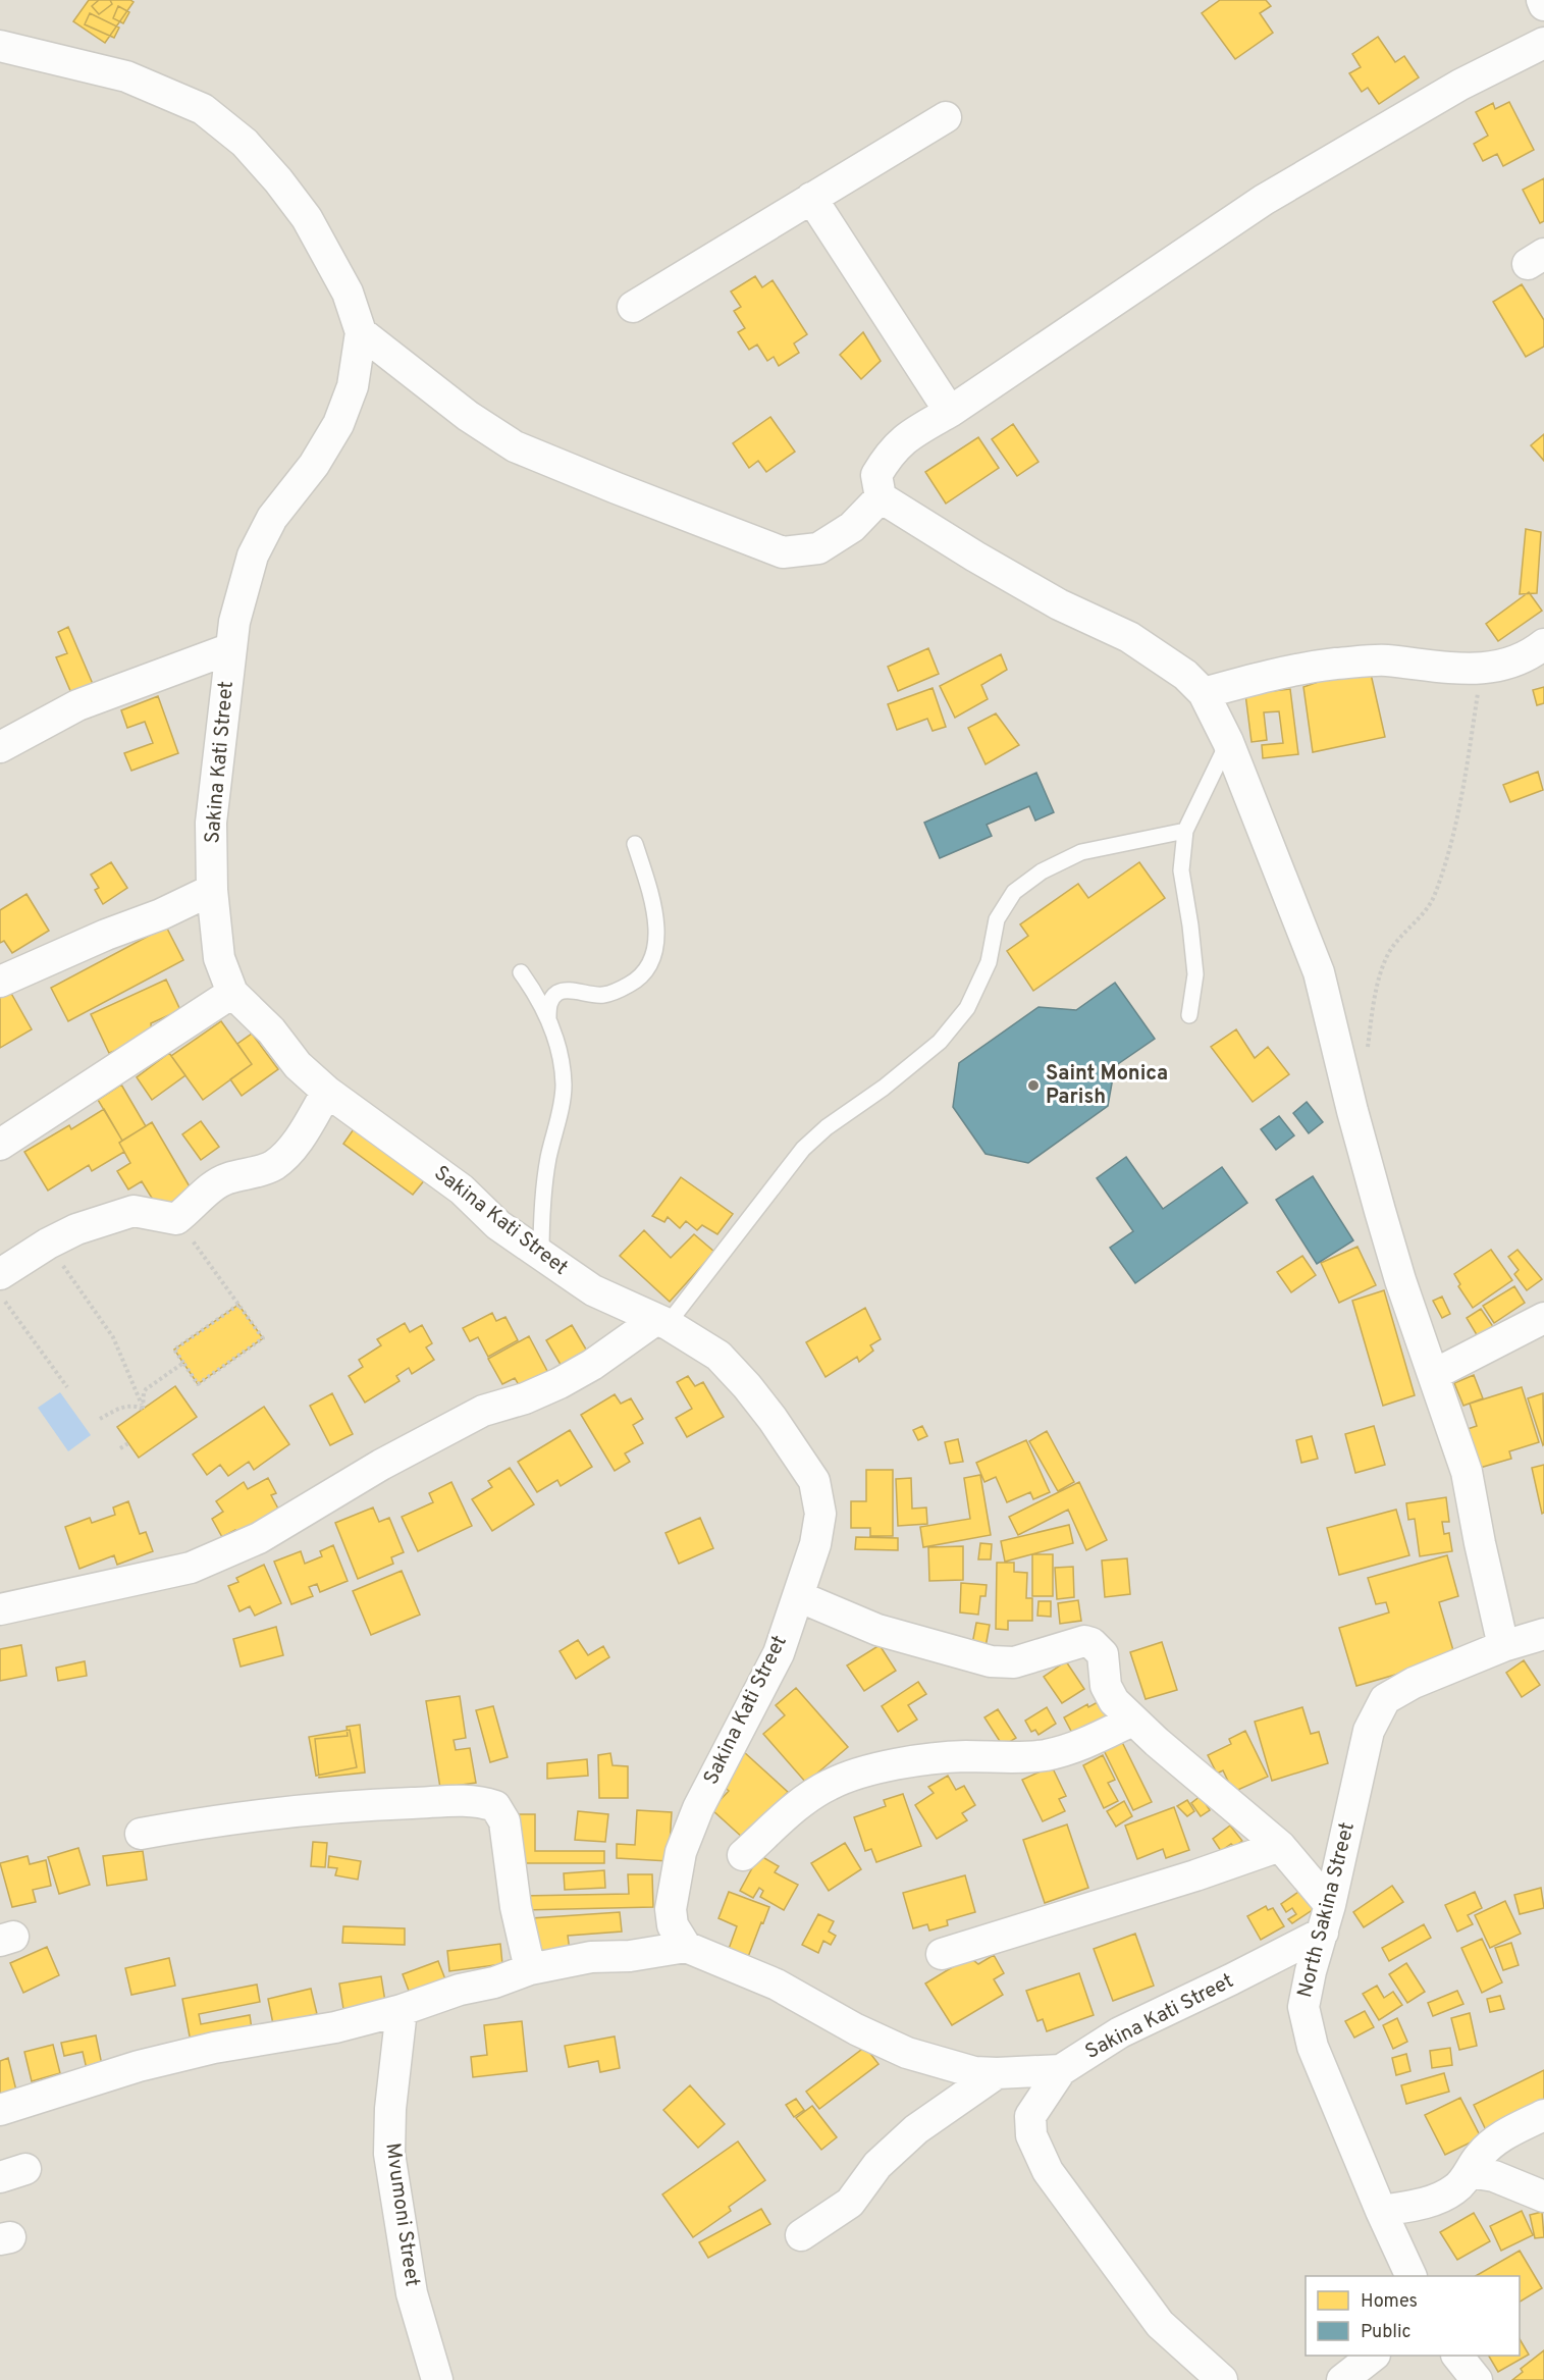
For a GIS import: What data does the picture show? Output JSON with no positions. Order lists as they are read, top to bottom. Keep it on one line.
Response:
{"streets":{"street":["Sakina Kati Street","North Sakina Street","Mvumoni Street"]},"crossings":[["Sakina Kati Street","North Sakina Street"]],"places":["Saint Monica Parish"],"legend":["Homes","Public"]}
